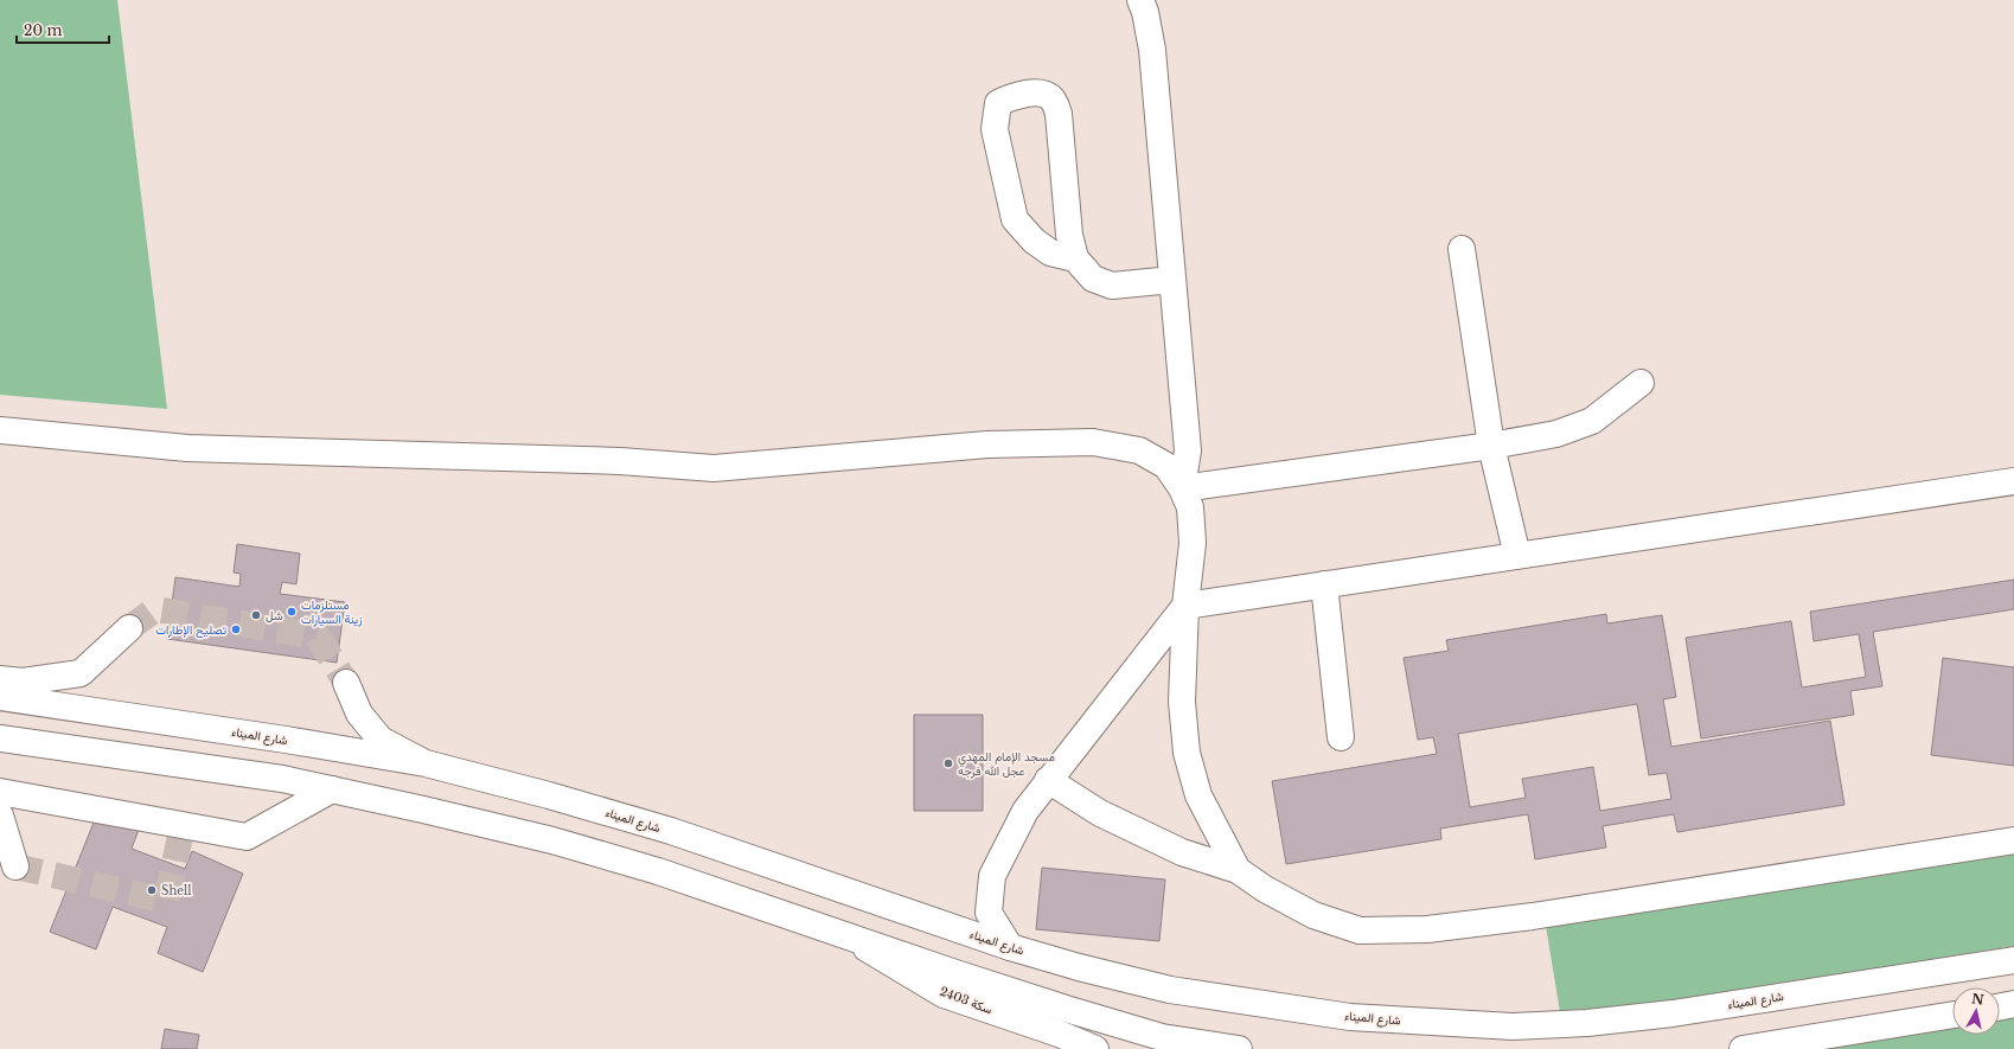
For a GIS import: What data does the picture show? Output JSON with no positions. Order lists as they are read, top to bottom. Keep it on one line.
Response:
{"streets":{"street":["شارع الميناء","سكة 2403"]},"places":["مستلزمات زينة السيارات","شل","تصليح الإطارات","مسجد الإمام المهدي عجل الله فرجه","Shell"],"scale_bar":"20 m","north":"top"}
